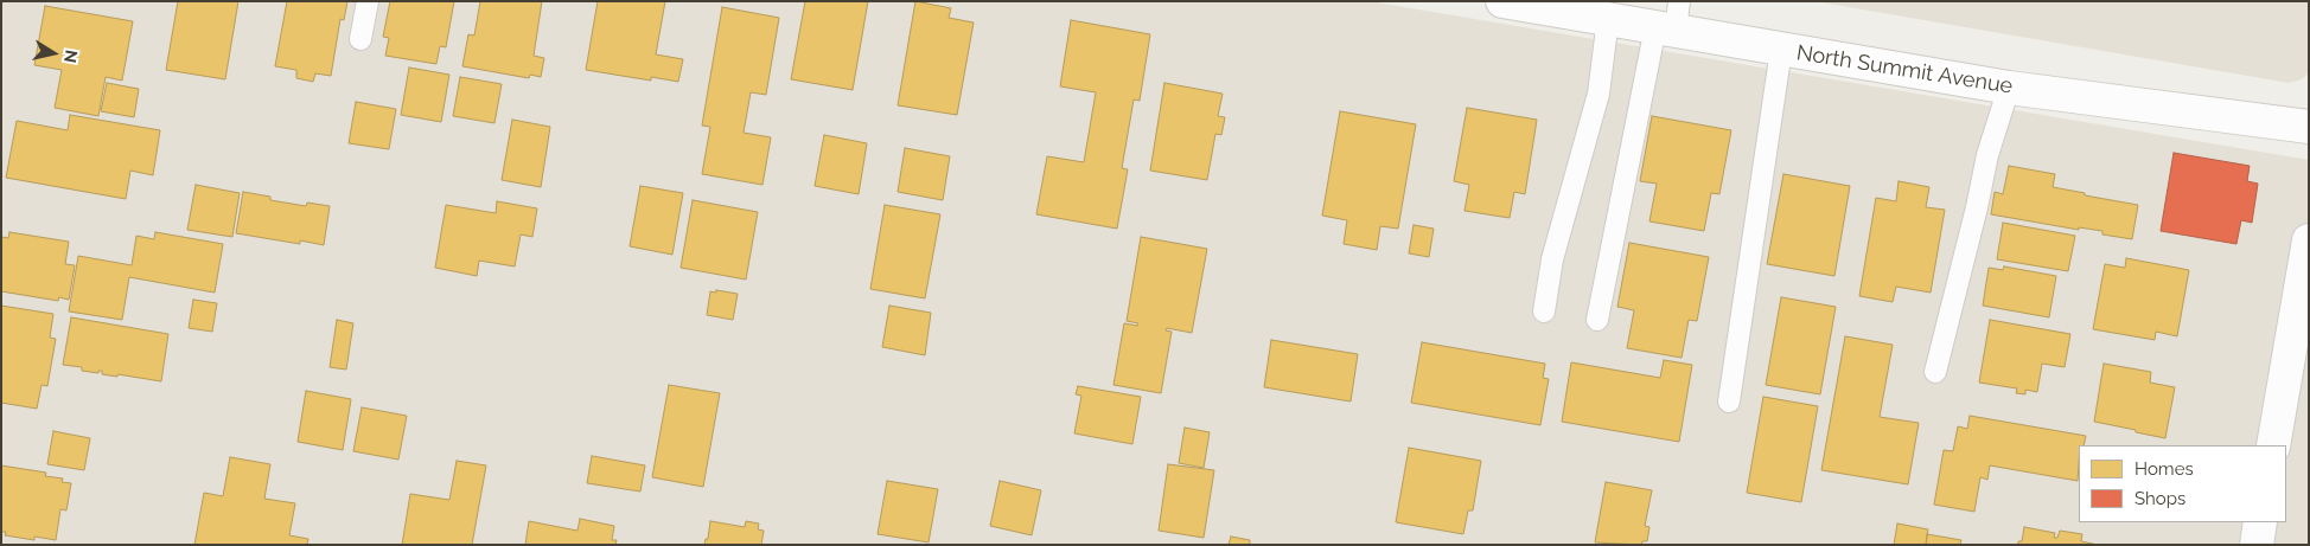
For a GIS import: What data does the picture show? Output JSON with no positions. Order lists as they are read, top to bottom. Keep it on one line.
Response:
{"streets":{"street":["North Summit Avenue"]},"legend":["Homes","Shops"],"north":"right"}
